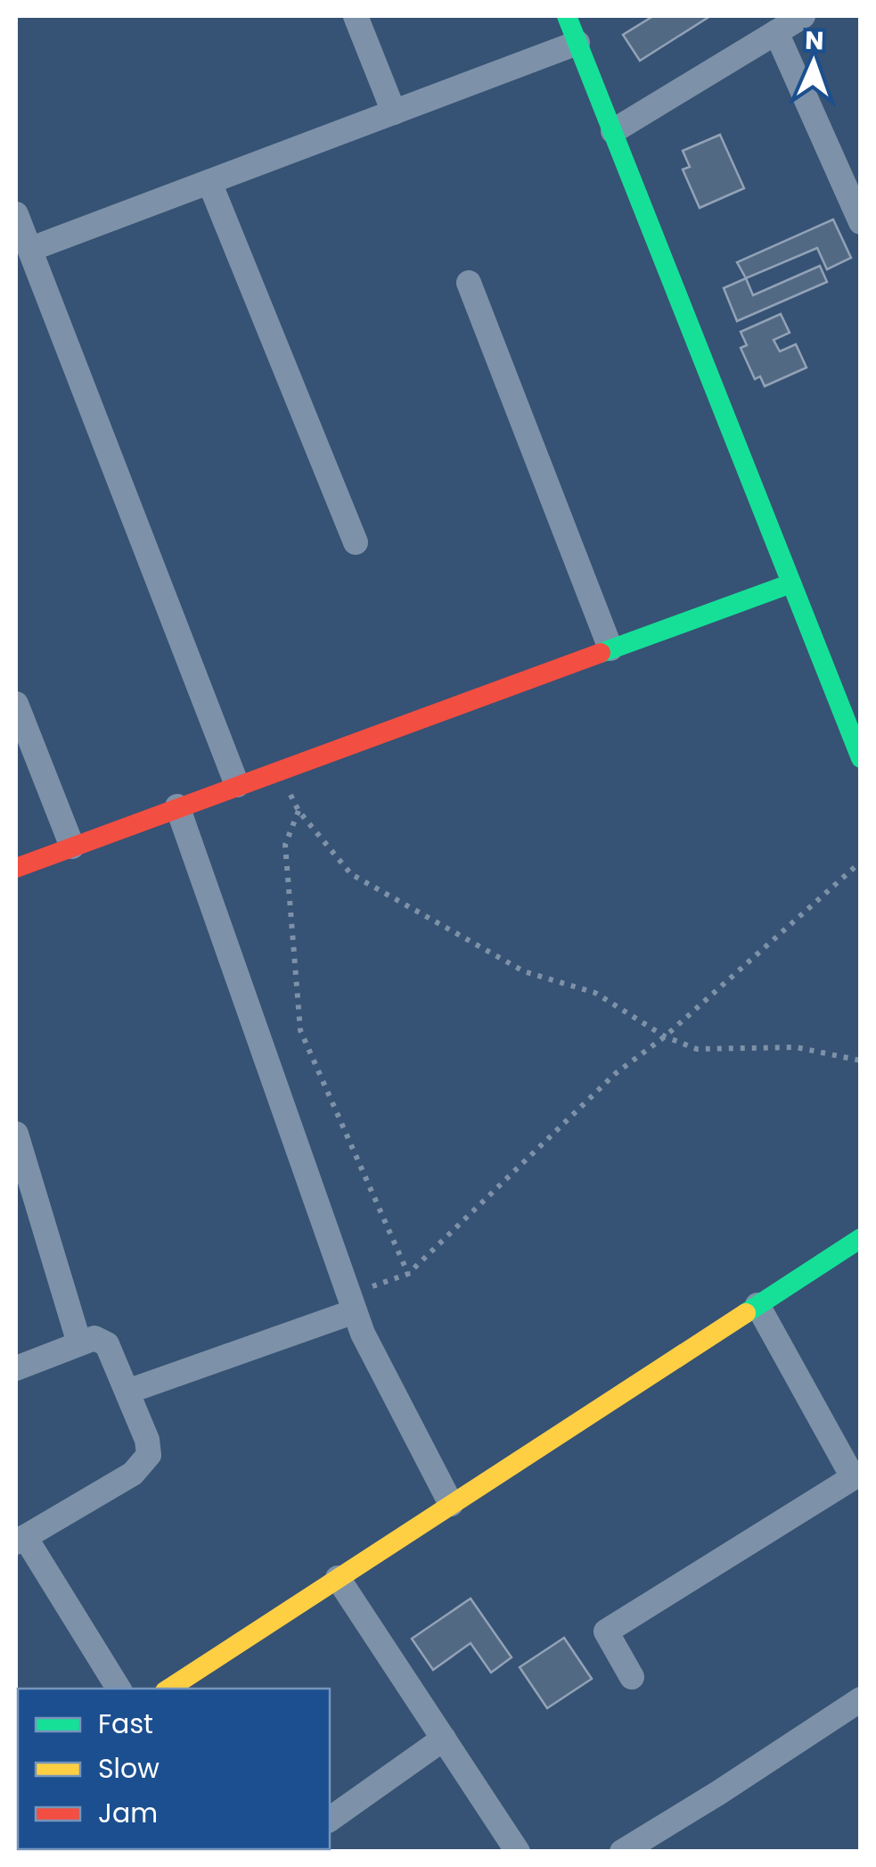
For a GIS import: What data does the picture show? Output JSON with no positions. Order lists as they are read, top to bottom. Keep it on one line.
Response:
{"legend":["Fast","Slow","Jam"],"north":"top"}
